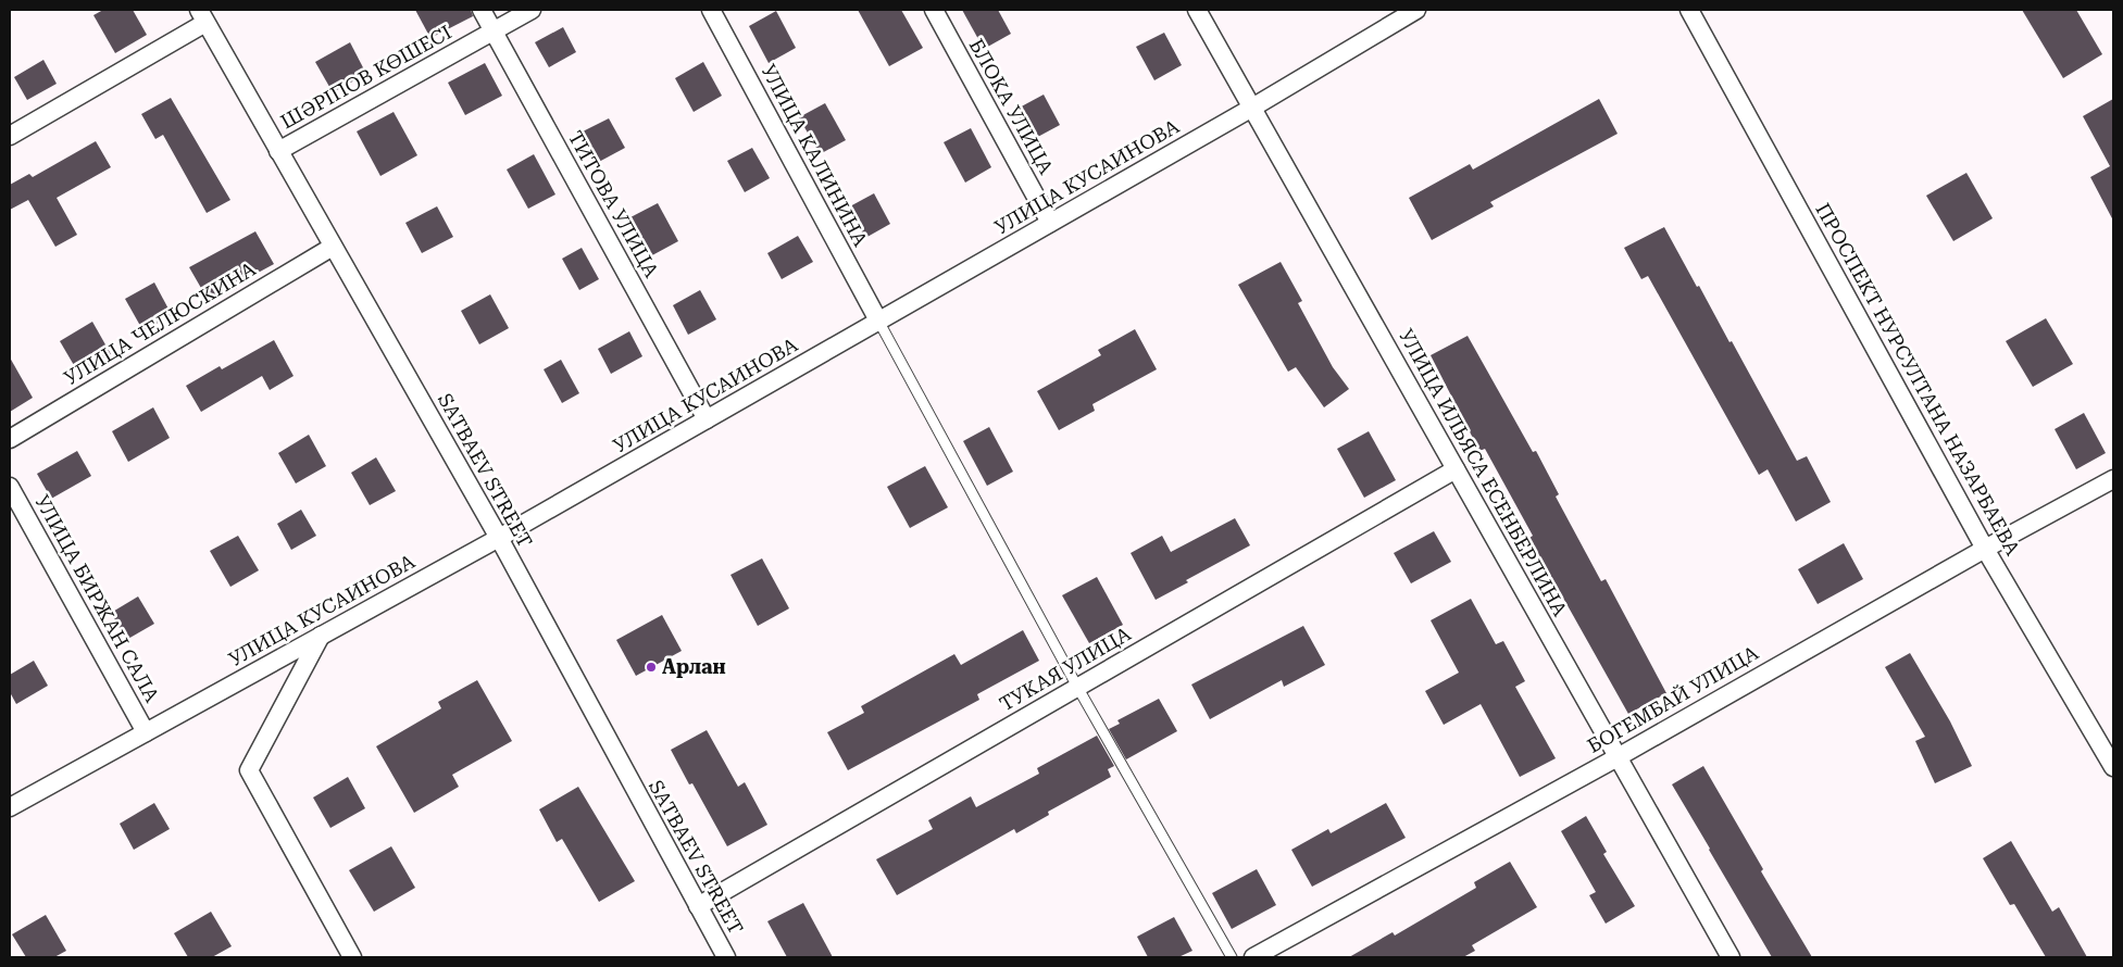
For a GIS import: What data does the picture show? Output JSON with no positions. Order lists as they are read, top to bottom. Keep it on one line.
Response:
{"streets":{"street":["ШӘРІПОВ КӨШЕСІ","БЛОКА УЛИЦА","УЛИЦА КАЛИНИНА","УЛИЦА КУСАИНОВА","ТИТОВА УЛИЦА","УЛИЦА ЧЕЛЮСКИНА","ПРОСПЕКТ НУРСУЛТАНА НАЗАРБАЕВА","SATBAEV STREET","УЛИЦА ИЛЬЯСА ЕСЕНБЕРЛИНА","УЛИЦА БИРЖАН САЛА","ТУКАЯ УЛИЦА","БОГЕМБАЙ УЛИЦА"]},"crossings":[["ШӘРІПОВ КӨШЕСІ","ТИТОВА УЛИЦА"],["ШӘРІПОВ КӨШЕСІ","SATBAEV STREET"],["БЛОКА УЛИЦА","УЛИЦА КУСАИНОВА"],["УЛИЦА КАЛИНИНА","УЛИЦА КУСАИНОВА"],["УЛИЦА КУСАИНОВА","ТИТОВА УЛИЦА"],["УЛИЦА КУСАИНОВА","SATBAEV STREET"],["УЛИЦА КУСАИНОВА","УЛИЦА ИЛЬЯСА ЕСЕНБЕРЛИНА"],["УЛИЦА КУСАИНОВА","УЛИЦА БИРЖАН САЛА"],["УЛИЦА ЧЕЛЮСКИНА","SATBAEV STREET"],["ПРОСПЕКТ НУРСУЛТАНА НАЗАРБАЕВА","БОГЕМБАЙ УЛИЦА"],["SATBAEV STREET","ТУКАЯ УЛИЦА"],["УЛИЦА ИЛЬЯСА ЕСЕНБЕРЛИНА","ТУКАЯ УЛИЦА"],["УЛИЦА ИЛЬЯСА ЕСЕНБЕРЛИНА","БОГЕМБАЙ УЛИЦА"]],"places":["Арлан"]}
